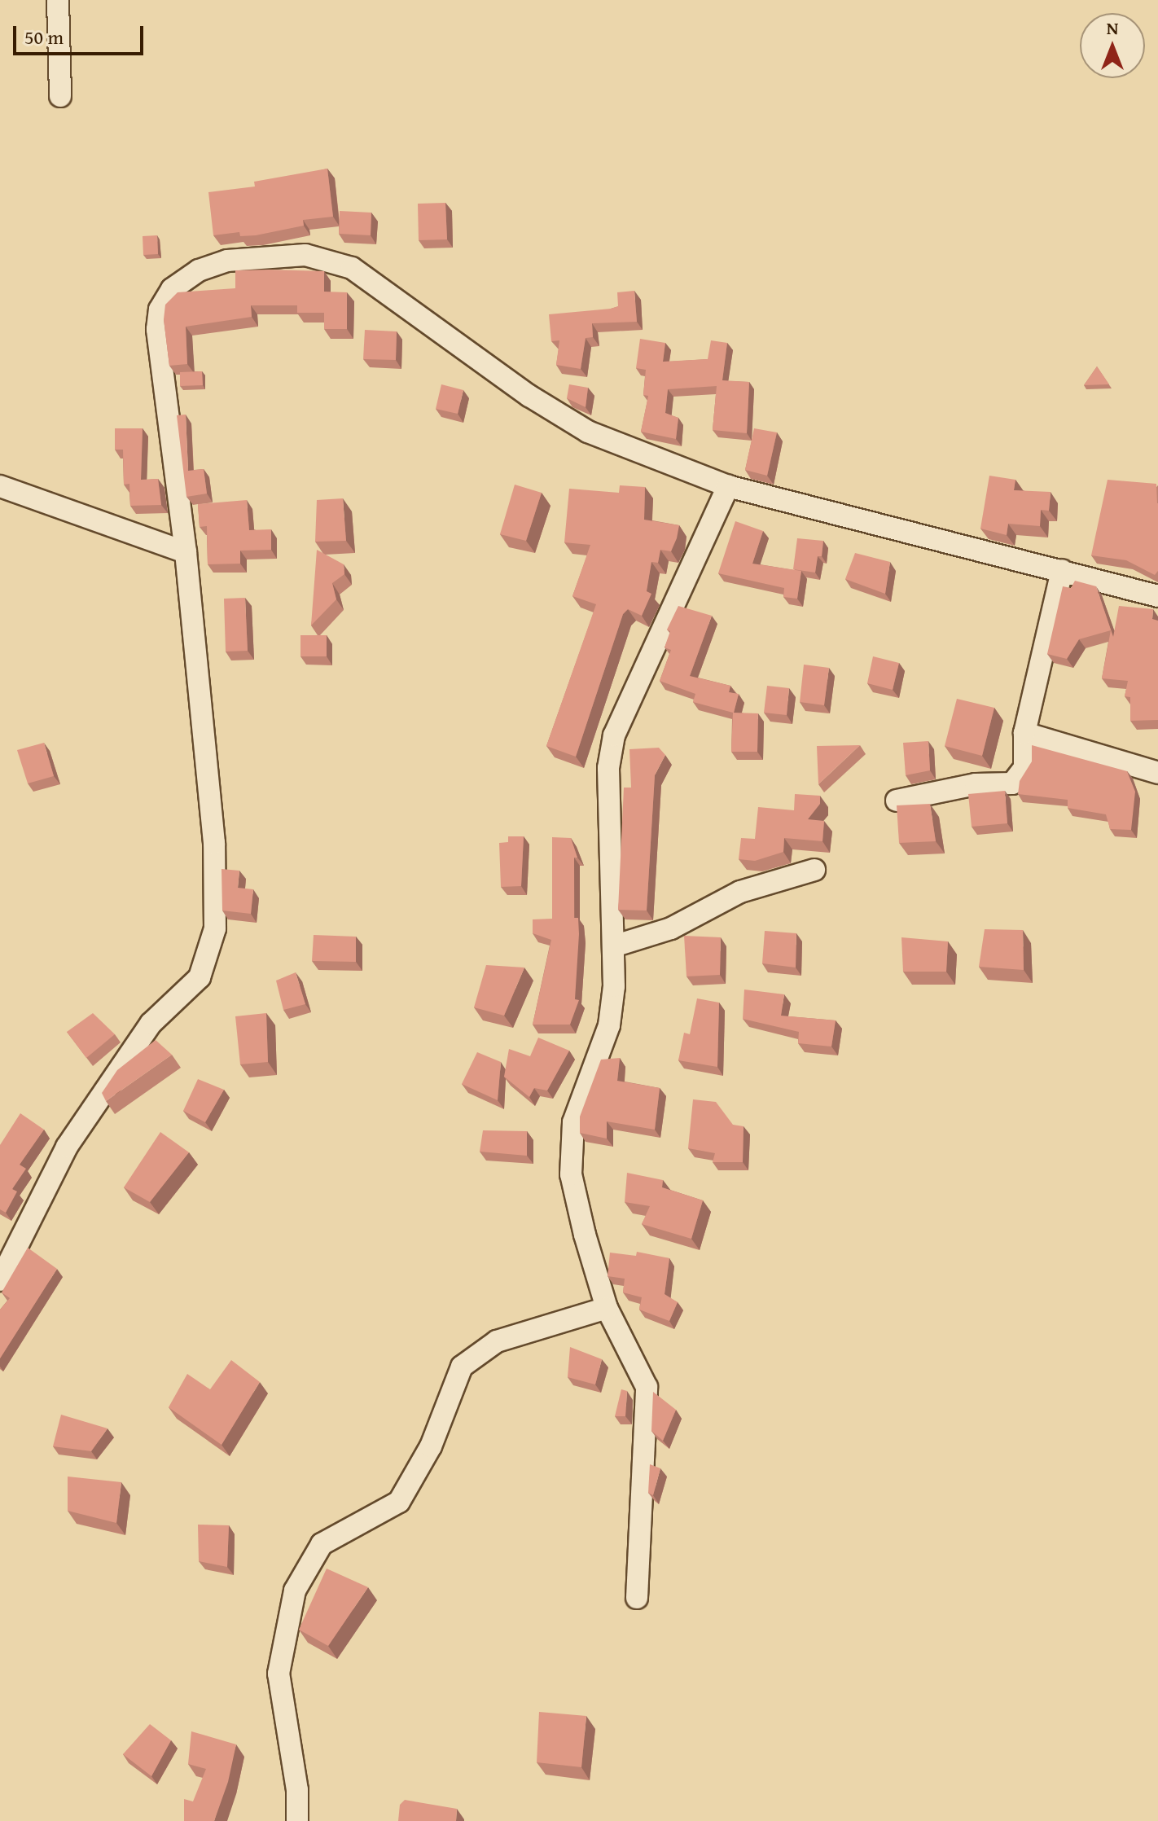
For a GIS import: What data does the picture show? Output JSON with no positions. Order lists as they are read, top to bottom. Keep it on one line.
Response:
{"scale_bar":"50 m","north":"top"}
